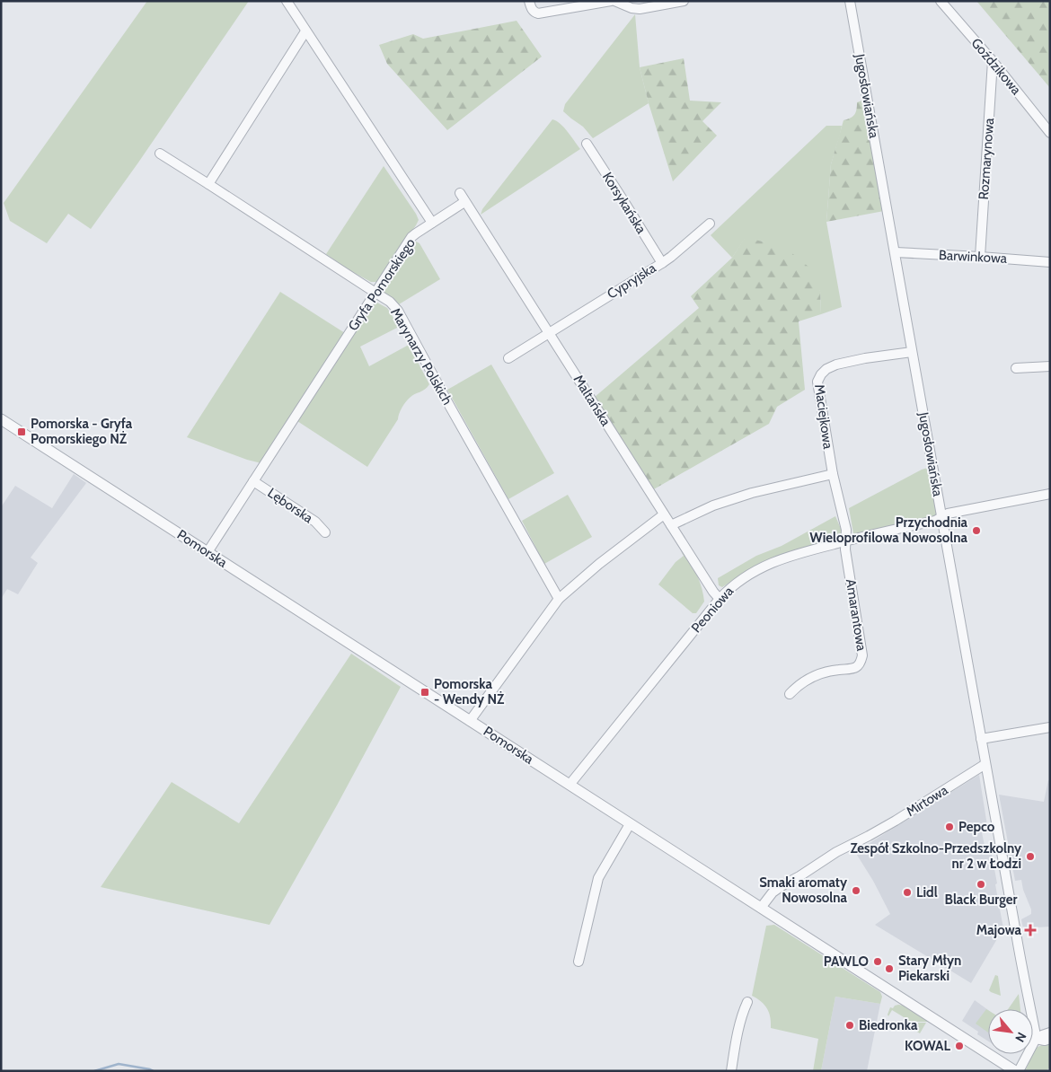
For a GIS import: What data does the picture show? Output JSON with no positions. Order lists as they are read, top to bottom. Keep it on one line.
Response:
{"streets":{"street":["Goździkowa","Jugosłowiańska","Rozmarynowa","Korsykańska","Barwinkowa","Cypryjska","Gryfa Pomorskiego","Marynarzy Polskich","Maltańska","Maciejkowa","Lęborska","Pomorska","Peoniowa","Amarantowa","Mirtowa"]},"crossings":[["Goździkowa","Rozmarynowa"],["Jugosłowiańska","Barwinkowa"],["Jugosłowiańska","Maciejkowa"],["Jugosłowiańska","Peoniowa"],["Jugosłowiańska","Mirtowa"],["Rozmarynowa","Barwinkowa"],["Korsykańska","Cypryjska"],["Cypryjska","Maltańska"],["Gryfa Pomorskiego","Marynarzy Polskich"],["Gryfa Pomorskiego","Lęborska"],["Gryfa Pomorskiego","Pomorska"],["Maltańska","Peoniowa"],["Maciejkowa","Peoniowa"],["Maciejkowa","Amarantowa"],["Pomorska","Peoniowa"],["Pomorska","Mirtowa"],["Peoniowa","Amarantowa"]],"places":{"transit":["Pomorska - Gryfa Pomorskiego NŻ","Pomorska - Wendy NŻ"],"other":["Przychodnia Wieloprofilowa Nowosolna","Pepco","Zespół Szkolno-Przedszkolny nr 2 w Łodzi","Black Burger","Smaki aromaty Nowosolna","Lidl","PAWLO","Stary Młyn Piekarski","Biedronka","KOWAL"],"health":["Majowa"]},"north":"bottom right"}
